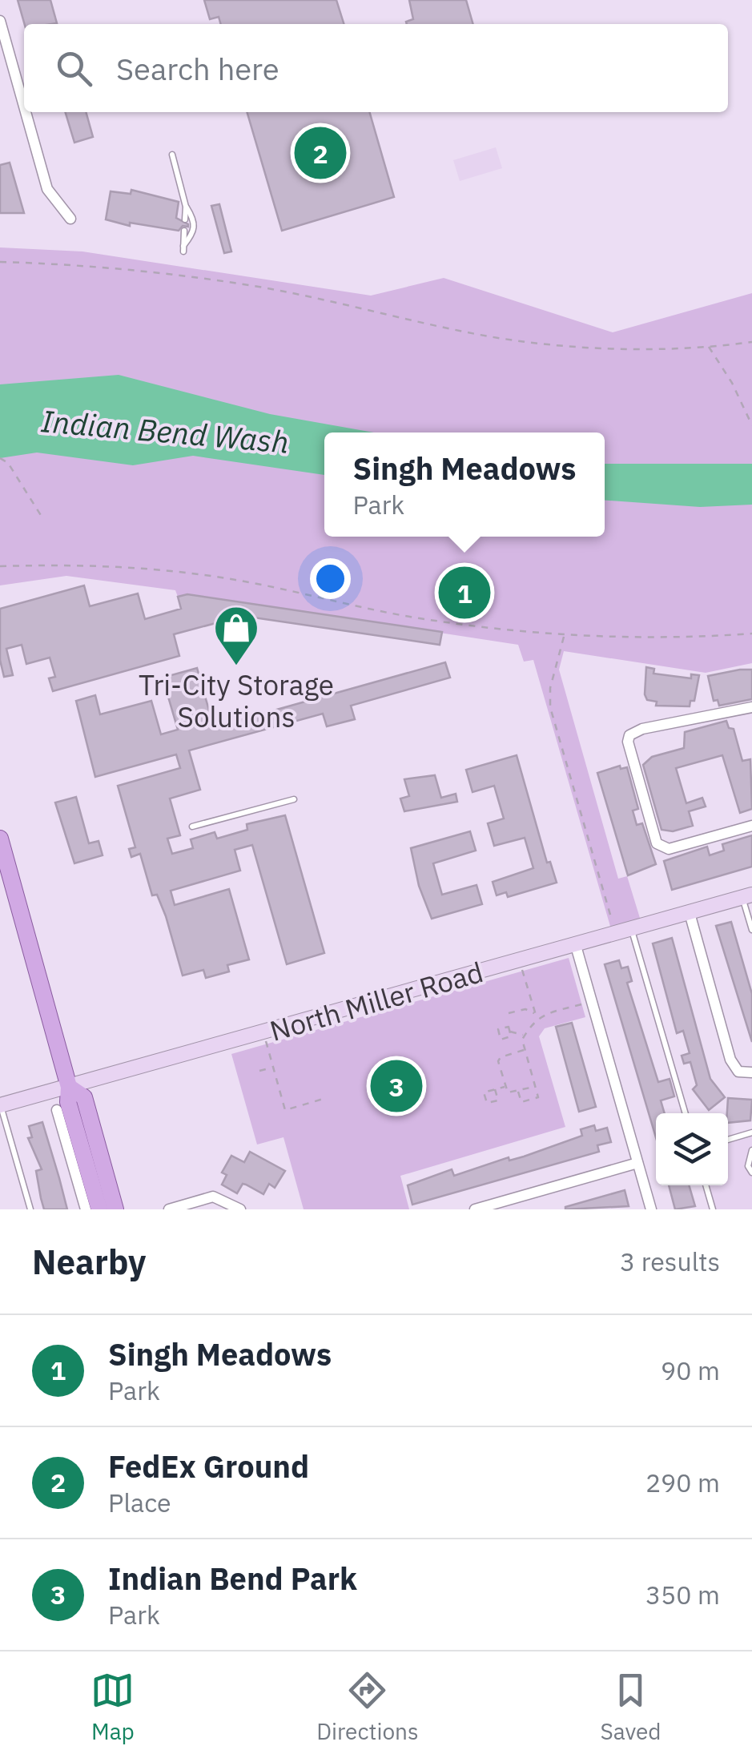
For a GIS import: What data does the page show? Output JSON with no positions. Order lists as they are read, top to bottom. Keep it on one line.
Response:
{"streets":{"street":["North Miller Road"]},"water":["Indian Bend Wash"],"places":{"shop":["Tri-City Storage Solutions"]},"page":{"search":"Search here","pins":["2","1","3"],"popup":["Singh Meadows","Park"],"heading":["Nearby","3 results"],"list":[{"mark":"1","name":"Singh Meadows","note":"Park","value":"90 m"},{"mark":"2","name":"FedEx Ground","note":"Place","value":"290 m"},{"mark":"3","name":"Indian Bend Park","note":"Park","value":"350 m"}],"nav":["Map","Directions","Saved"]}}
